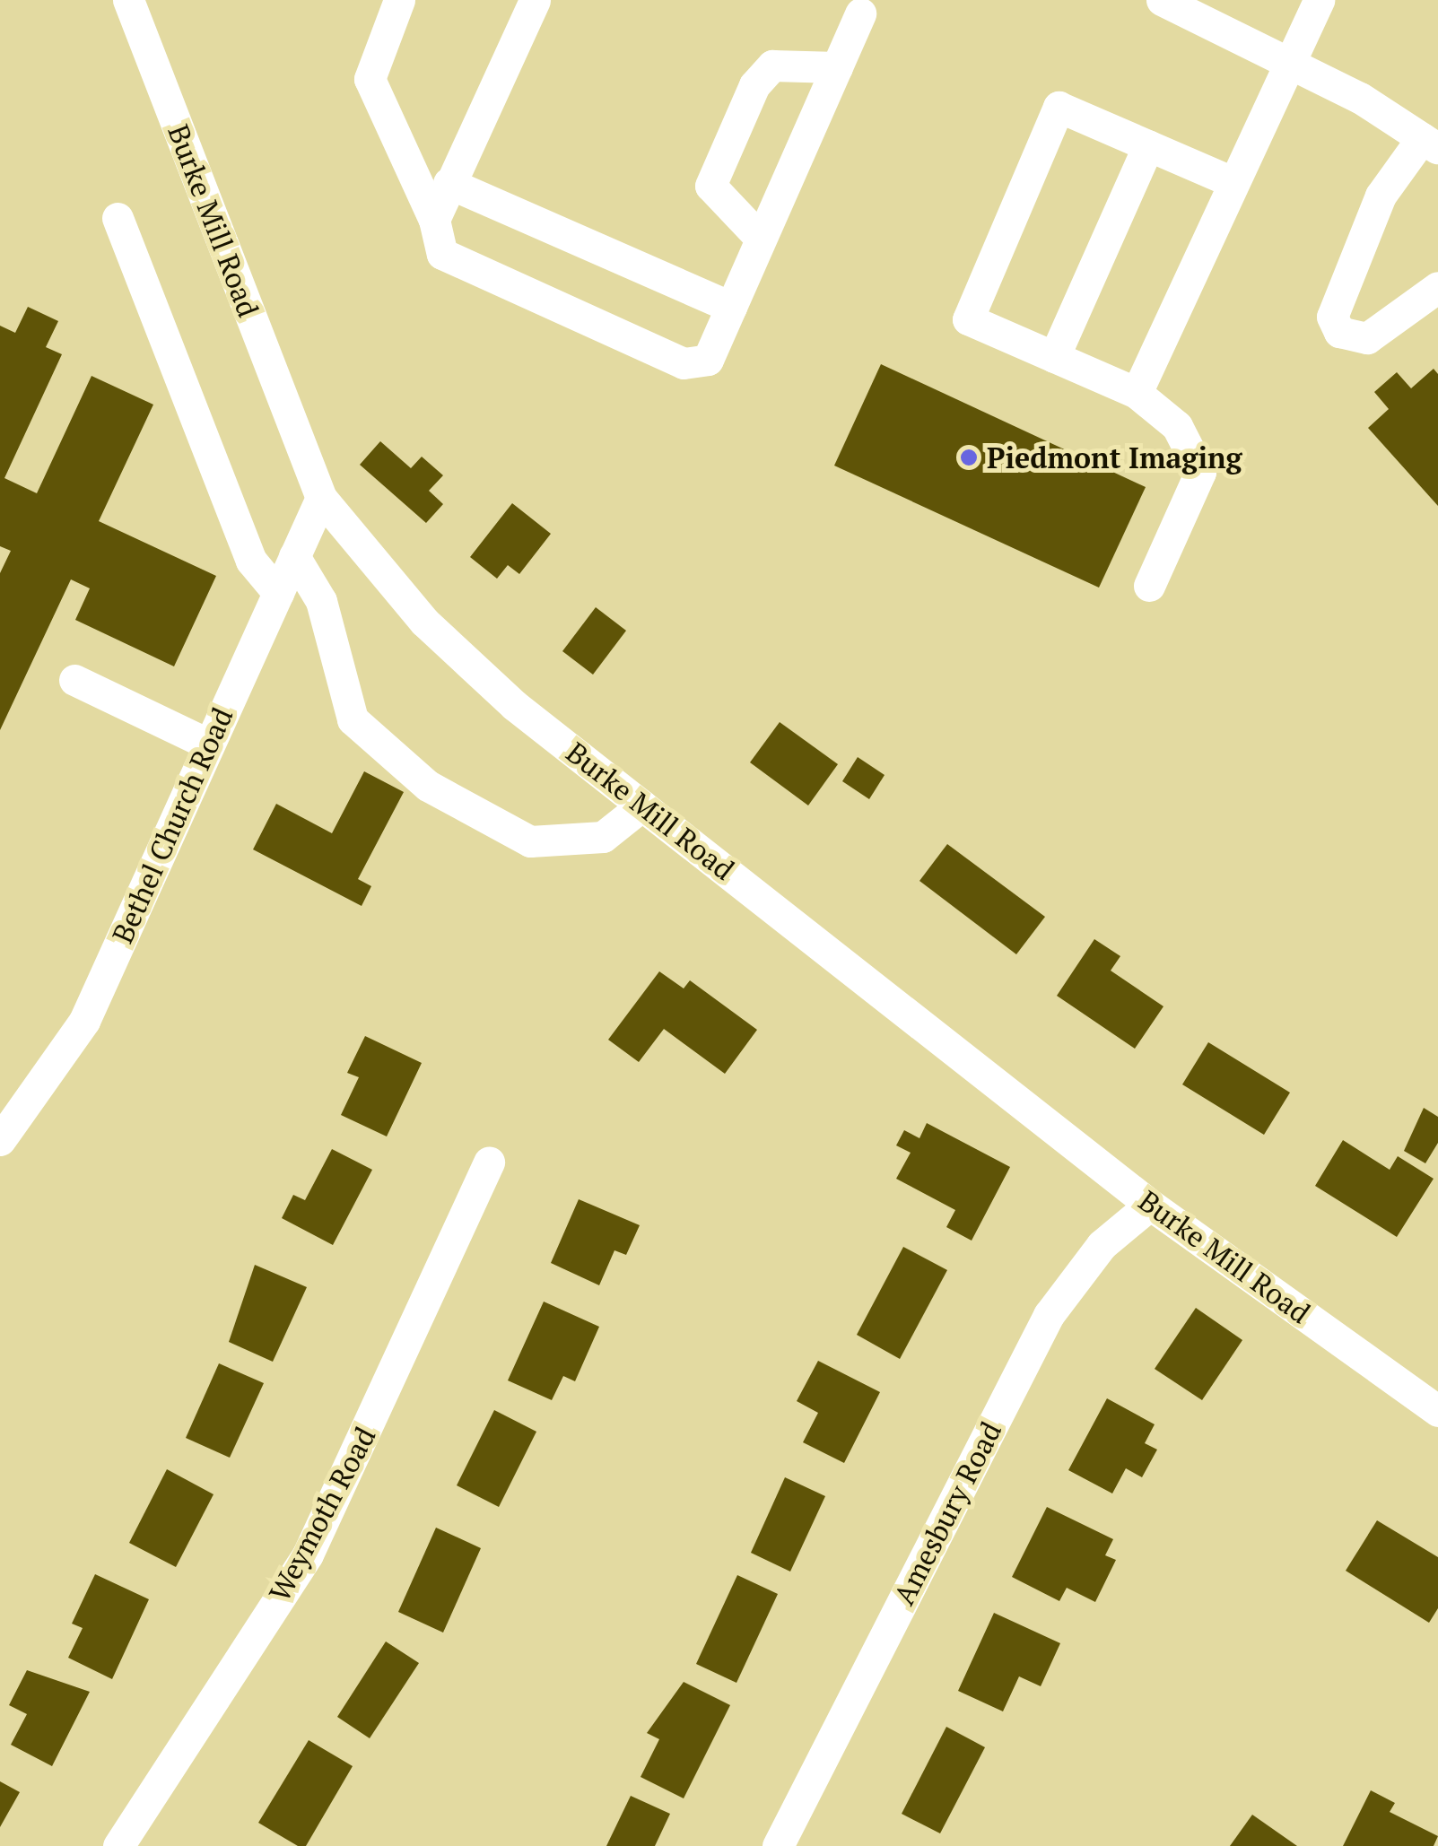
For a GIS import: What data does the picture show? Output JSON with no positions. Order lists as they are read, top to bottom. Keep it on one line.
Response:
{"streets":{"street":["Burke Mill Road","Bethel Church Road","Amesbury Road","Weymoth Road"]},"crossings":[["Burke Mill Road","Bethel Church Road"],["Burke Mill Road","Amesbury Road"]],"places":["Piedmont Imaging"]}
